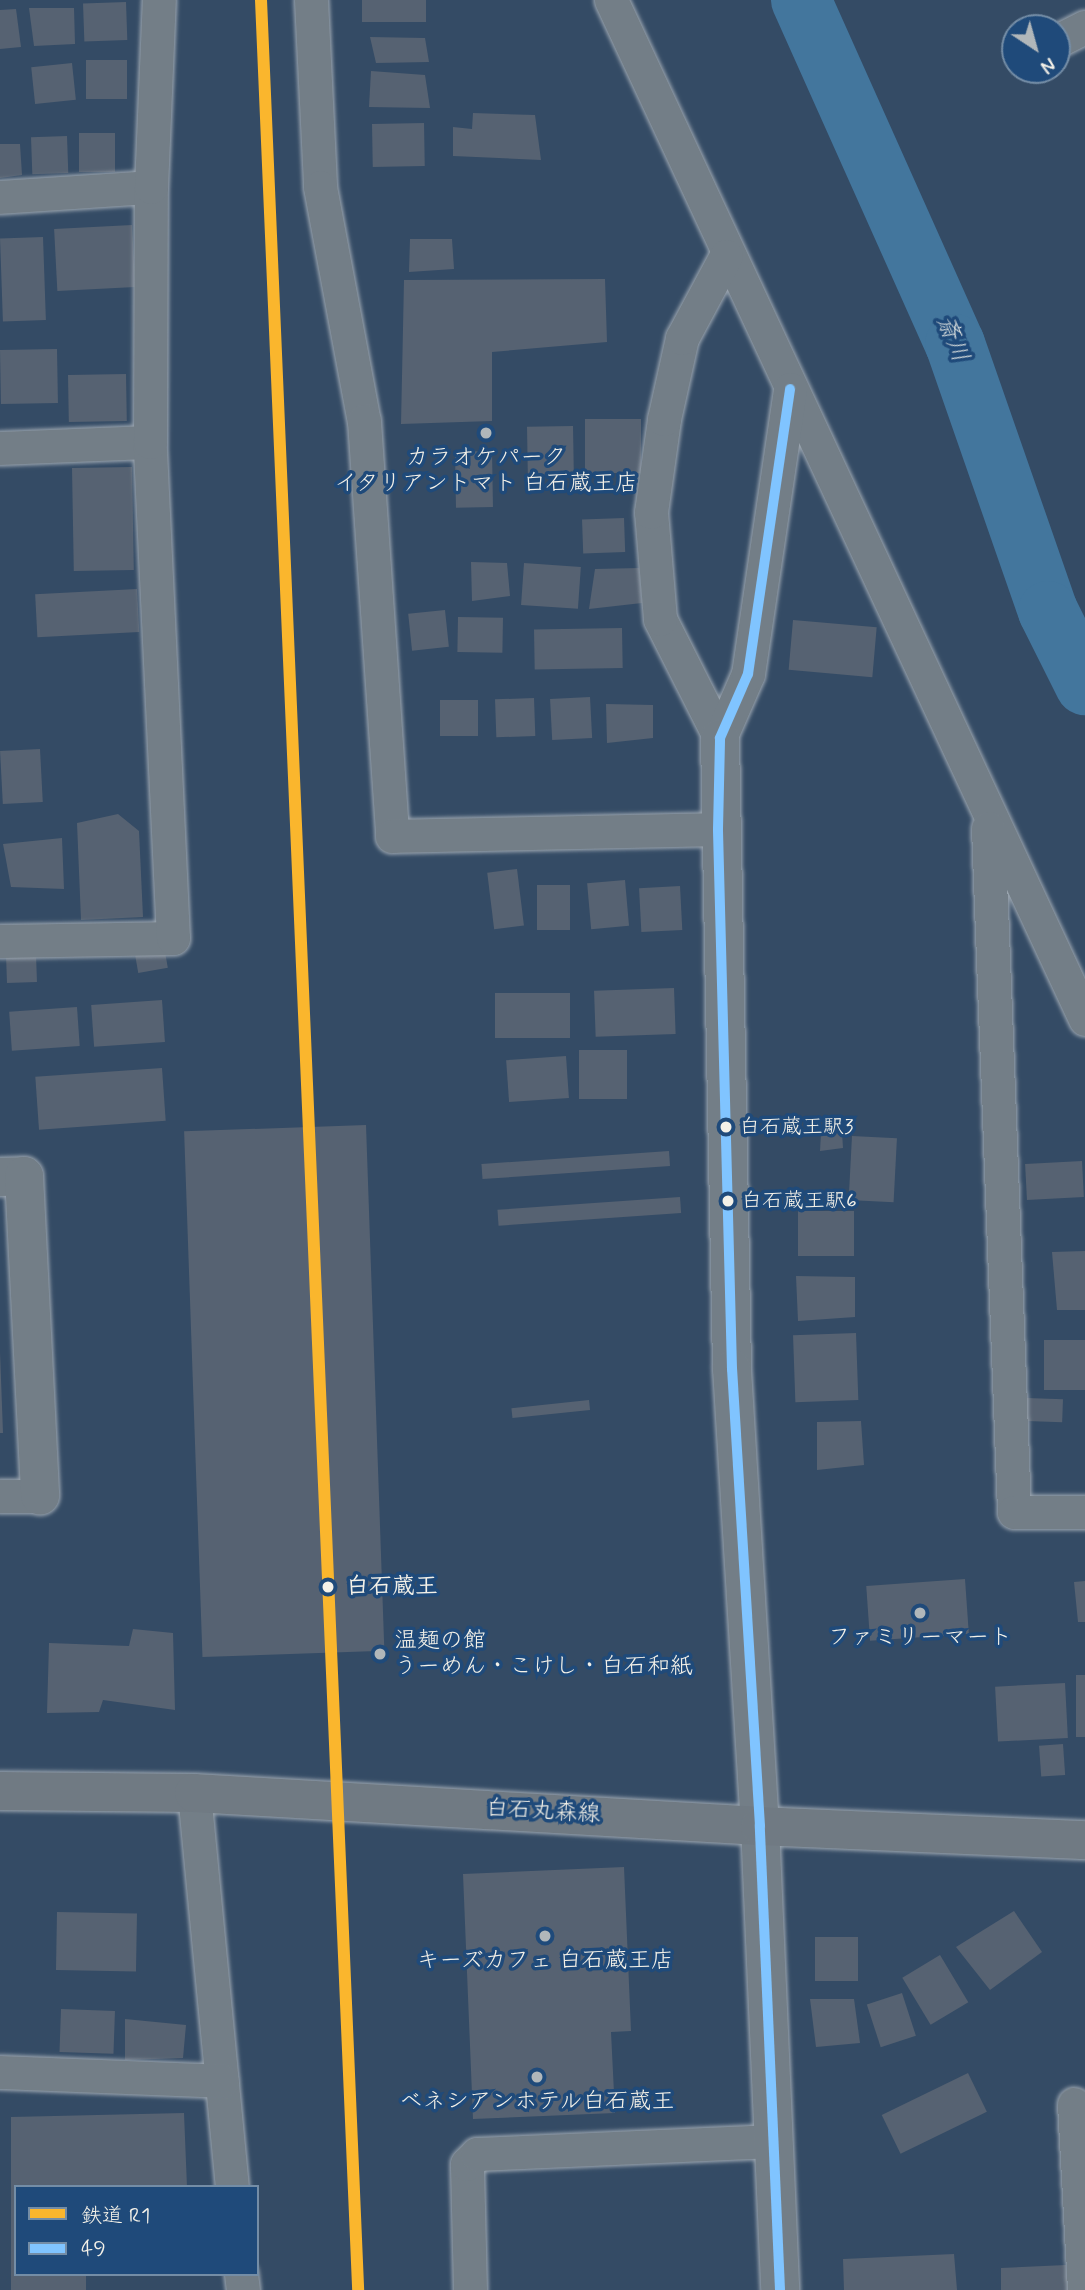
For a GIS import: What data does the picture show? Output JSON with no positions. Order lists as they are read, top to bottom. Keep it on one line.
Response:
{"streets":{"main road":["白石丸森線"]},"water":["斎川"],"places":["カラオケパーク イタリアントマト 白石蔵王店","白石蔵王駅3","白石蔵王駅6","白石蔵王","ファミリーマート","温麺の館 うーめん・こけし・白石和紙","キーズカフェ 白石蔵王店","ベネシアンホテル白石蔵王"],"lines":["rail line R1","transit line 49"],"legend":["鉄道 R1","49"],"north":"bottom right"}
